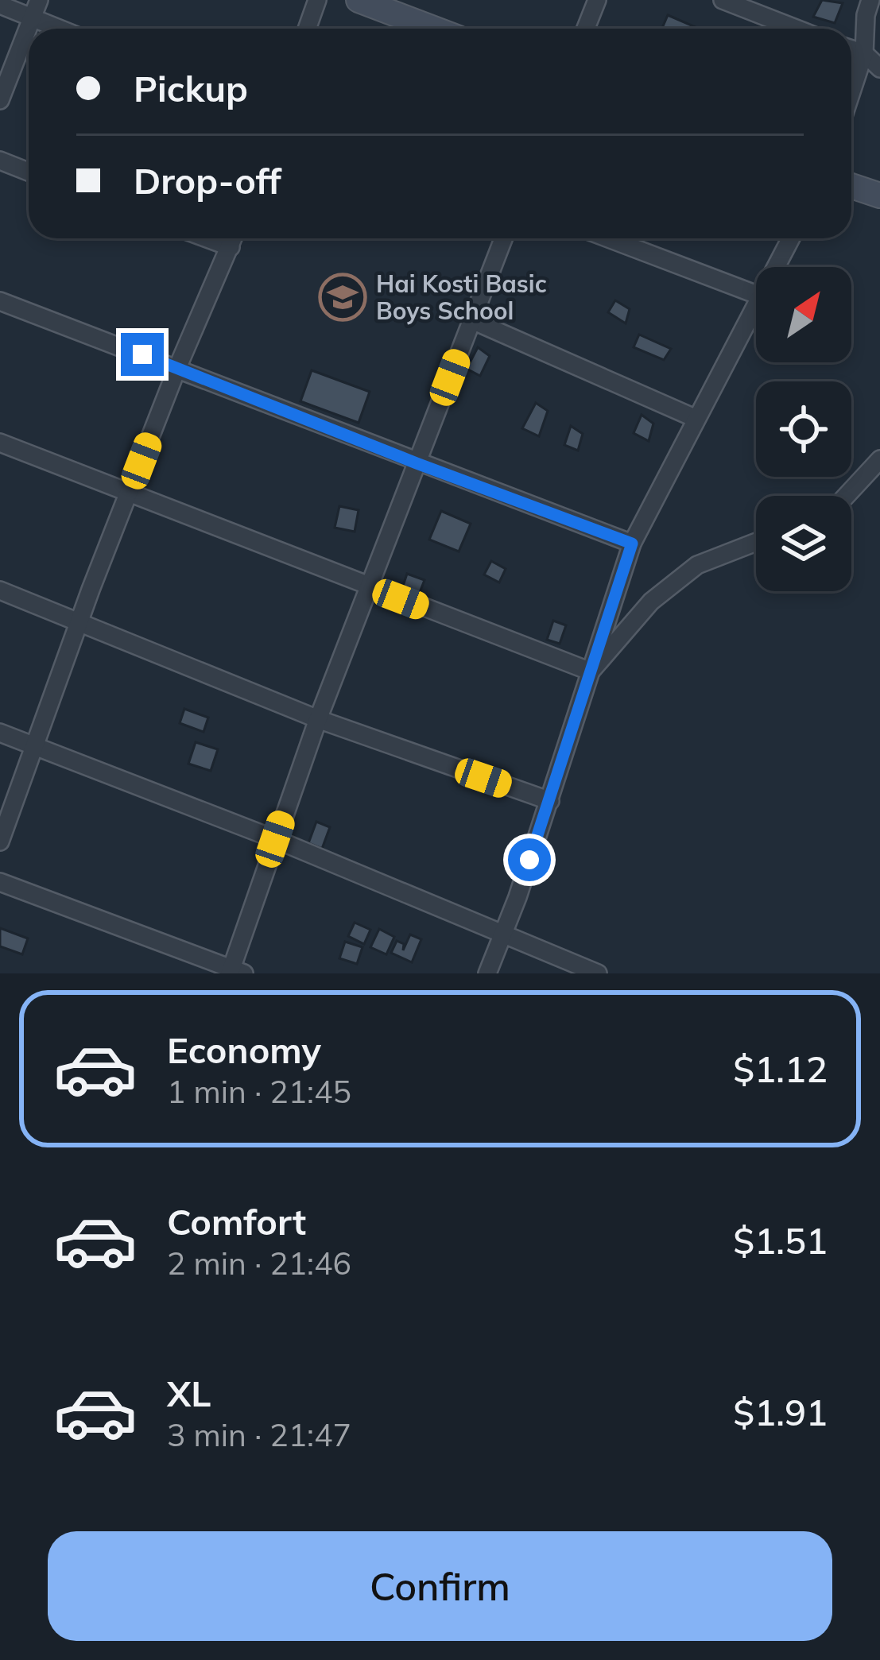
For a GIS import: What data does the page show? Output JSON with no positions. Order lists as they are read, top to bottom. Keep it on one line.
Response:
{"places":{"school or university":["Hai Kosti Basic Boys School"]},"north":"top right","page":{"banner":["Pickup","Drop-off"],"list":[{"name":"Economy","note":"1 min · 21:45","value":"$1.12"},{"name":"Comfort","note":"2 min · 21:46","value":"$1.51"},{"name":"XL","note":"3 min · 21:47","value":"$1.91"}],"buttons":"Confirm"}}
